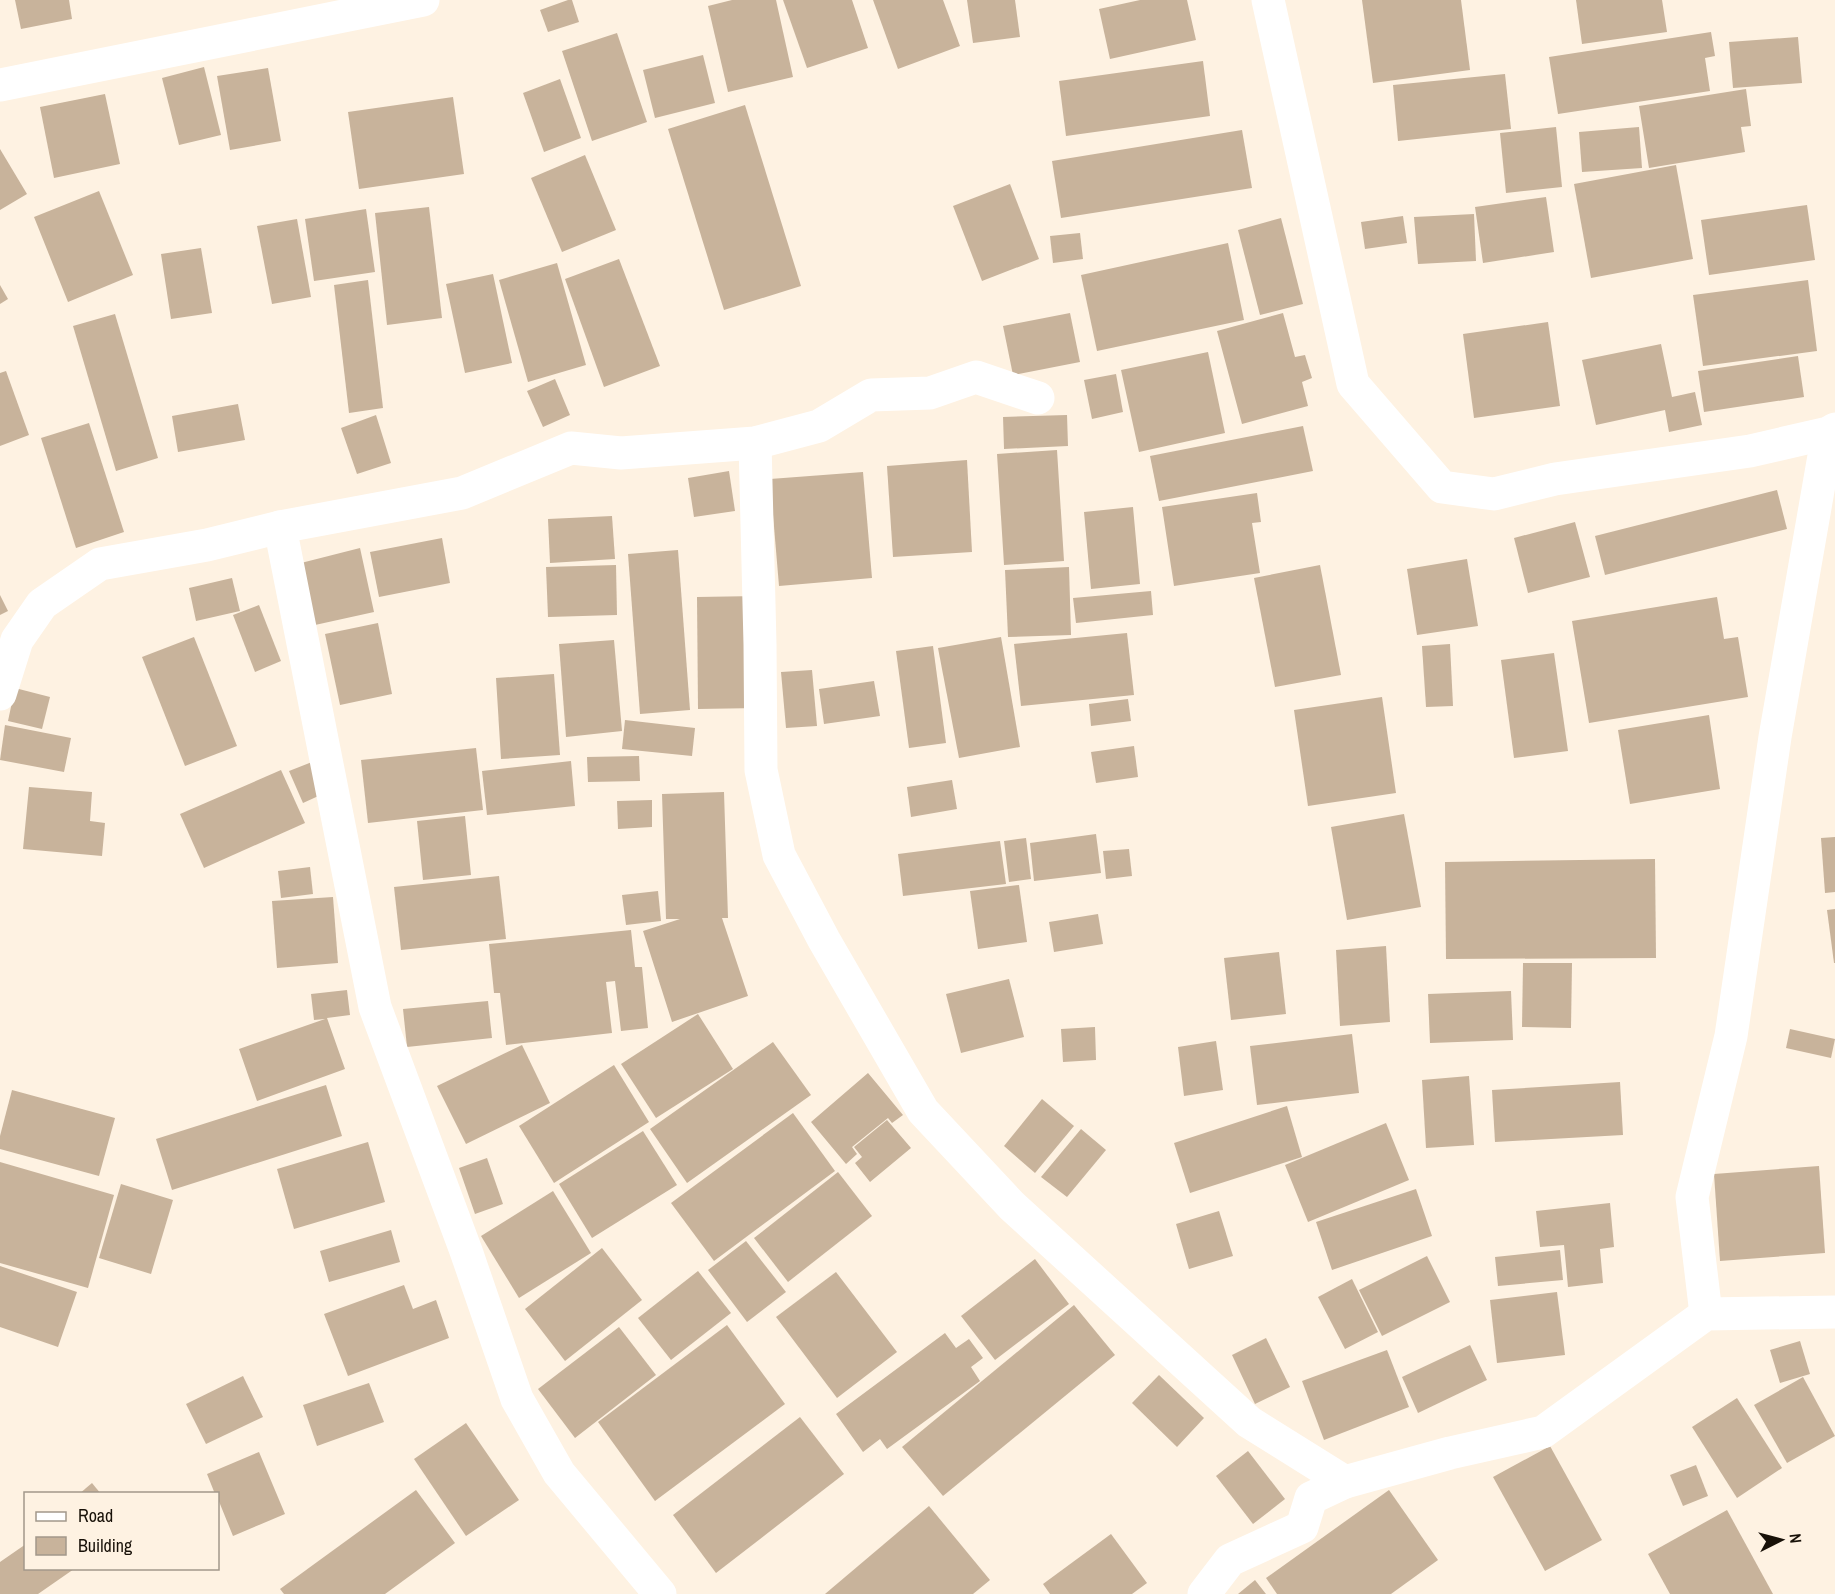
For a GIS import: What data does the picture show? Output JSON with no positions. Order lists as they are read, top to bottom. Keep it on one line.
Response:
{"legend":["Road","Building"],"north":"right"}
